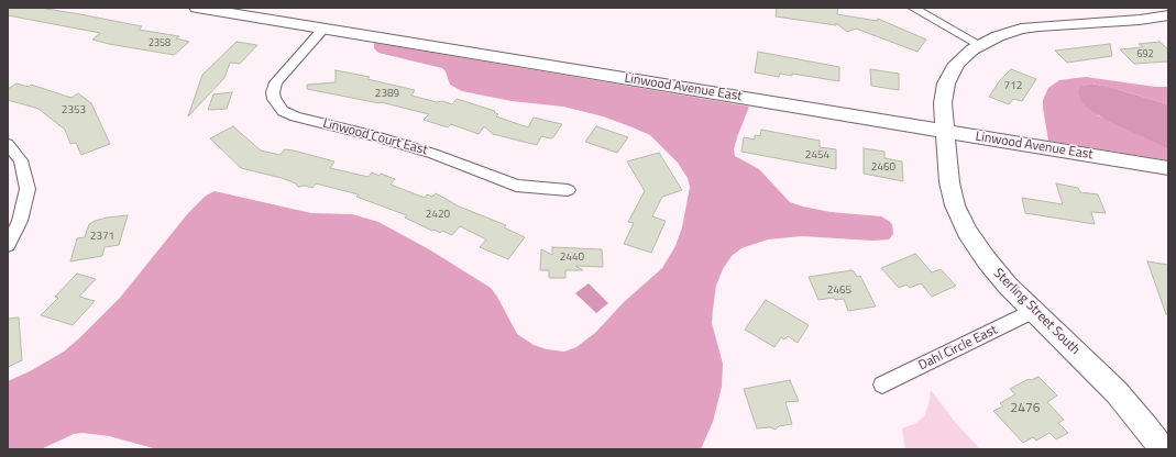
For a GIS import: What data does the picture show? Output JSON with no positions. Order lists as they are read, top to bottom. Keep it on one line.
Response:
{"streets":{"street":["Linwood Avenue East","Linwood Court East","Sterling Street South","Dahl Circle East"]},"crossings":[["Linwood Avenue East","Linwood Court East"],["Linwood Avenue East","Sterling Street South"],["Sterling Street South","Dahl Circle East"]],"house_numbers":["2358","692","712","2389","2353","2454","2460","2420","2371","2440","2465","2476"]}
